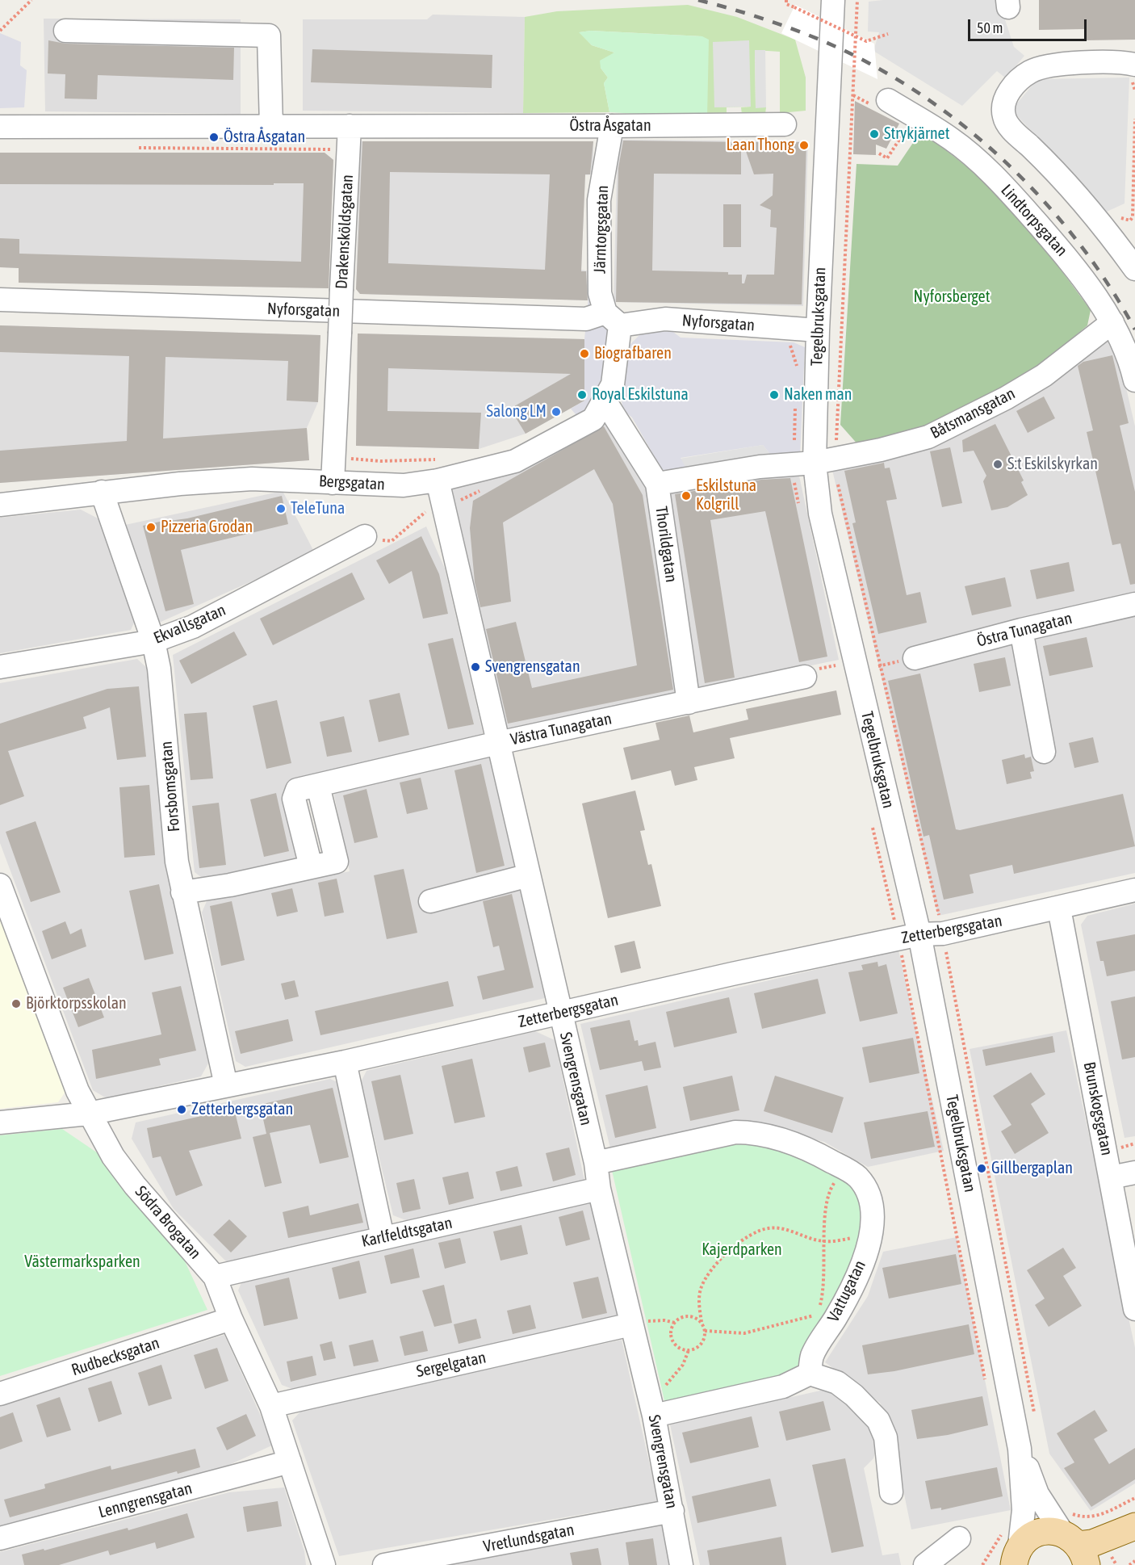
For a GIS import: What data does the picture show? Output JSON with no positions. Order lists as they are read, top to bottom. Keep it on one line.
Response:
{"streets":{"street":["Östra Åsgatan","Lindtorpsgatan","Järntorgsgatan","Drakensköldsgatan","Nyforsgatan","Tegelbruksgatan","Båtsmansgatan","Bergsgatan","Thorildgatan","Ekvallsgatan","Östra Tunagatan","Västra Tunagatan","Forsbomsgatan","Zetterbergsgatan","Svengrensgatan","Brunskogsgatan","Södra Brogatan","Karlfeldtsgatan","Vattugatan","Rudbecksgatan","Sergelgatan","Lenngrensgatan","Vretlundsgatan"]},"crossings":[["Östra Åsgatan","Järntorgsgatan"],["Östra Åsgatan","Drakensköldsgatan"],["Lindtorpsgatan","Båtsmansgatan"],["Järntorgsgatan","Nyforsgatan"],["Järntorgsgatan","Bergsgatan"],["Drakensköldsgatan","Bergsgatan"],["Nyforsgatan","Tegelbruksgatan"],["Nyforsgatan","Bergsgatan"],["Tegelbruksgatan","Båtsmansgatan"],["Tegelbruksgatan","Zetterbergsgatan"],["Båtsmansgatan","Thorildgatan"],["Bergsgatan","Thorildgatan"],["Bergsgatan","Forsbomsgatan"],["Bergsgatan","Svengrensgatan"],["Thorildgatan","Västra Tunagatan"],["Ekvallsgatan","Forsbomsgatan"],["Västra Tunagatan","Forsbomsgatan"],["Västra Tunagatan","Svengrensgatan"],["Forsbomsgatan","Zetterbergsgatan"],["Zetterbergsgatan","Svengrensgatan"],["Zetterbergsgatan","Brunskogsgatan"],["Zetterbergsgatan","Södra Brogatan"],["Svengrensgatan","Karlfeldtsgatan"],["Svengrensgatan","Vattugatan"],["Svengrensgatan","Sergelgatan"],["Svengrensgatan","Vretlundsgatan"],["Södra Brogatan","Karlfeldtsgatan"],["Södra Brogatan","Rudbecksgatan"],["Södra Brogatan","Sergelgatan"],["Södra Brogatan","Lenngrensgatan"]],"parks":["Nyforsberget","Kajerdparken","Västermarksparken"],"places":["Strykjärnet","Östra Åsgatan","Laan Thong","Biografbaren","Royal Eskilstuna","Naken man","Salong LM","S:t Eskilskyrkan","Eskilstuna Kolgrill","TeleTuna","Pizzeria Grodan","Svengrensgatan","Björktorpsskolan","Zetterbergsgatan","Gillbergaplan"],"scale_bar":"50 m"}
